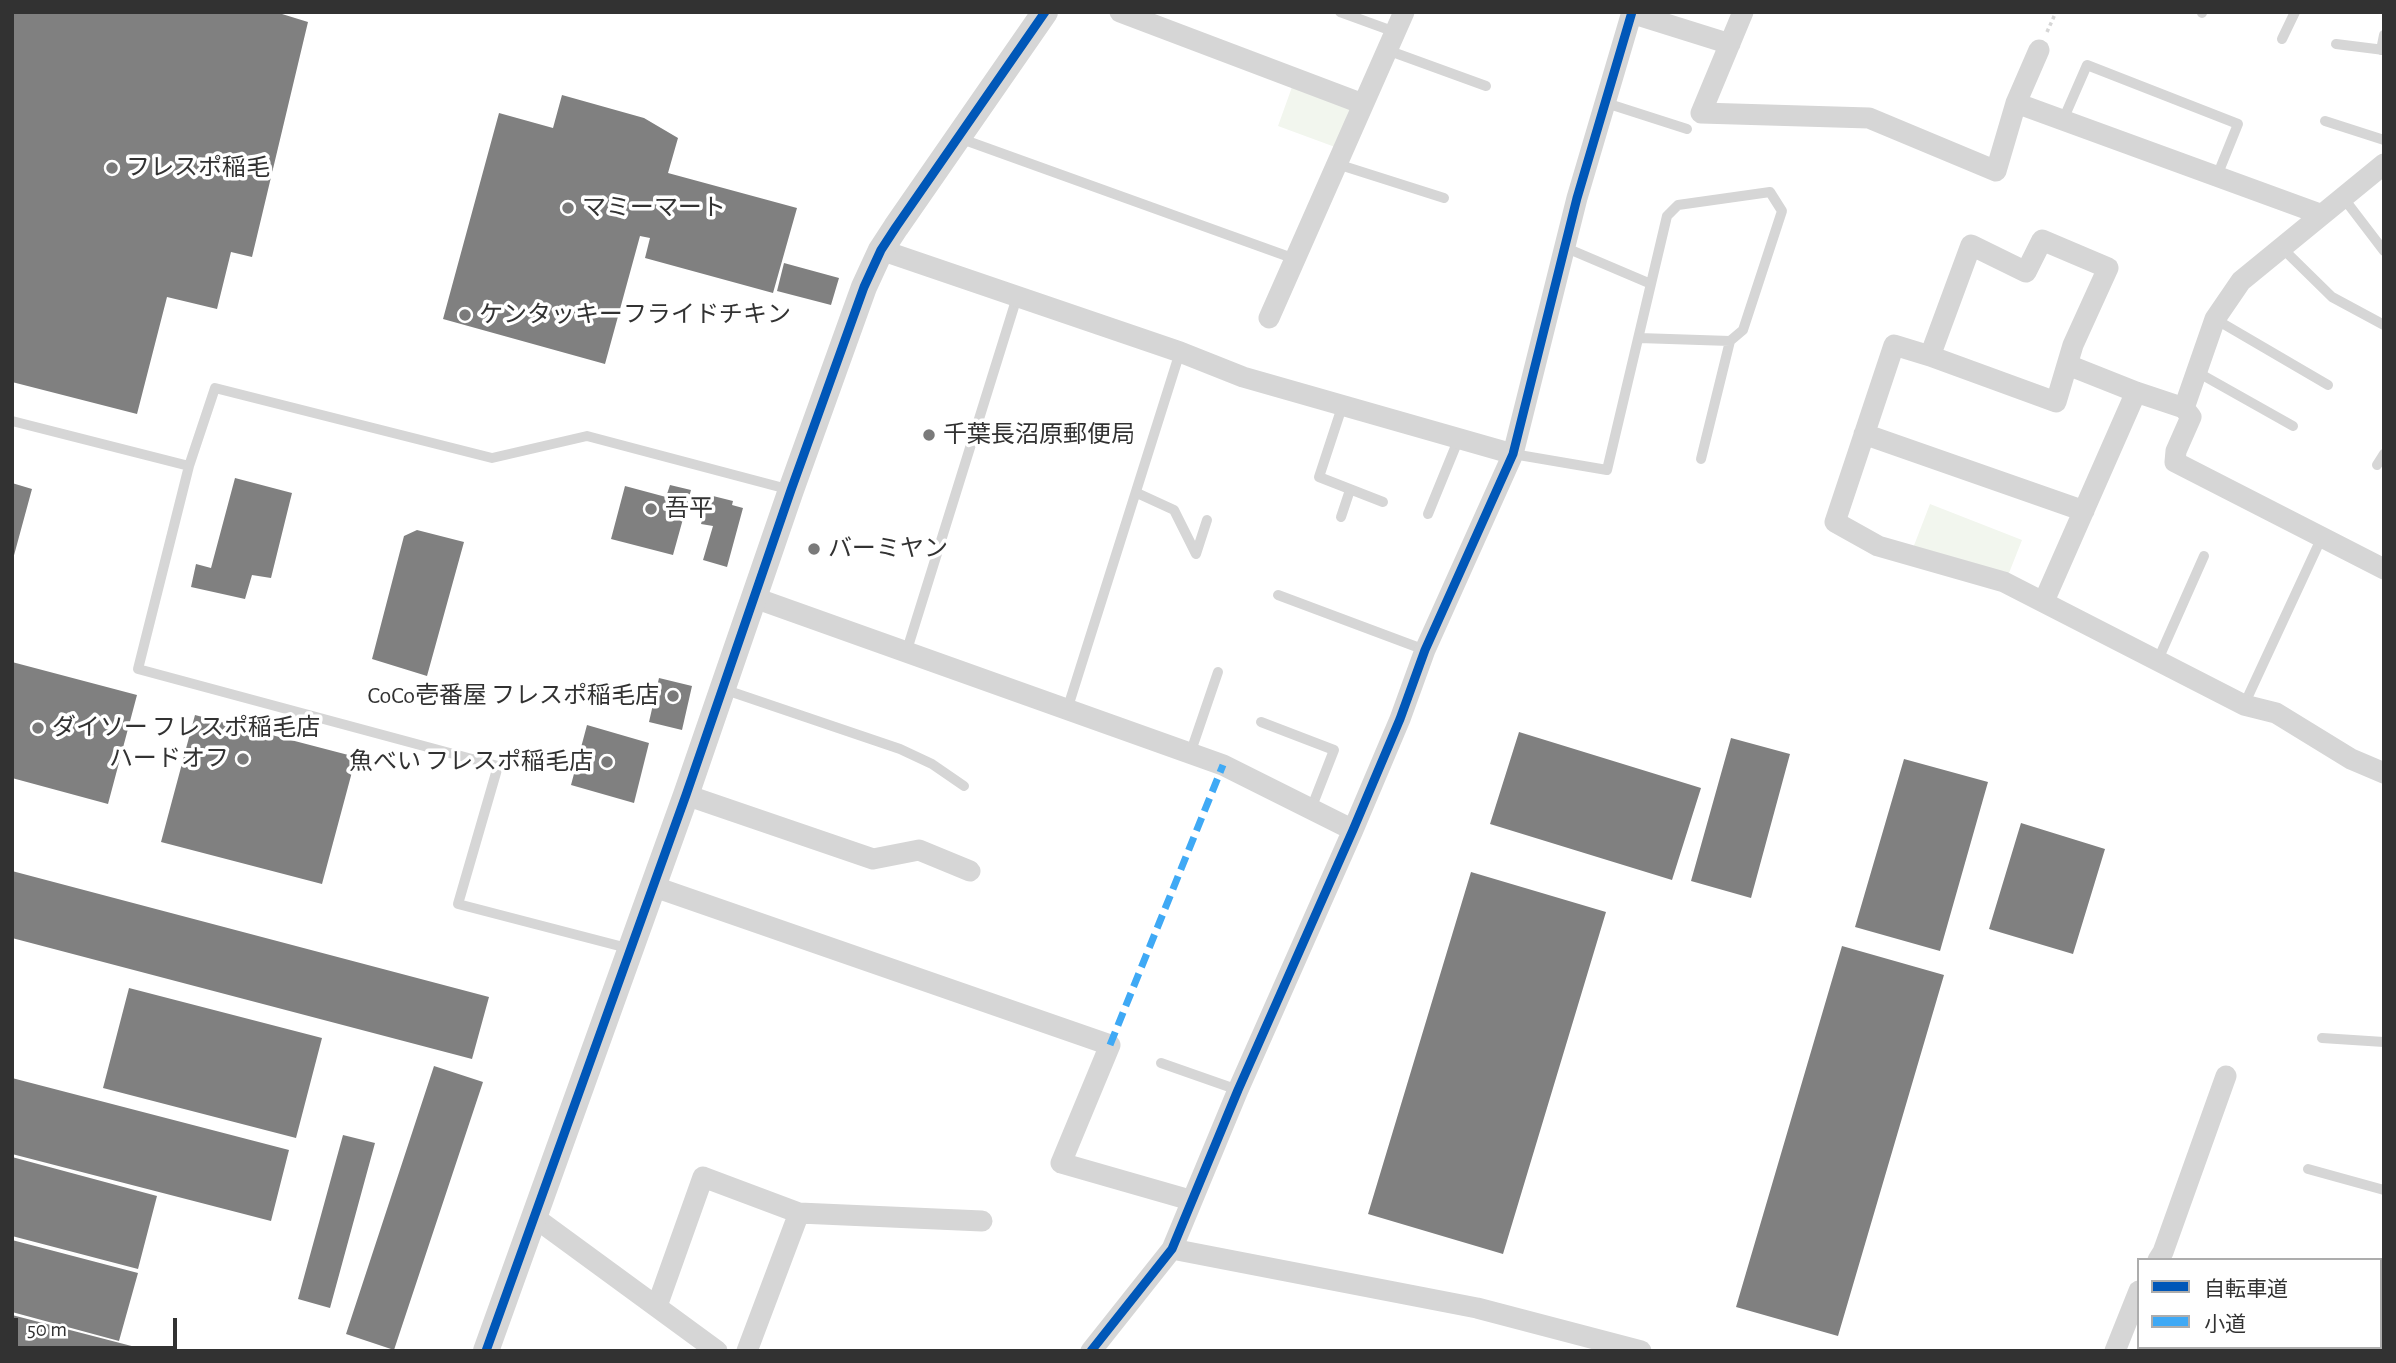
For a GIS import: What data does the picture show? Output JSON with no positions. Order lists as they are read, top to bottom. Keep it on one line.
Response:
{"places":["フレスポ稲毛","マミーマート","ケンタッキーフライドチキン","千葉長沼原郵便局","吾平","バーミヤン","CoCo壱番屋 フレスポ稲毛店","ダイソー フレスポ稲毛店","ハードオフ","魚べい フレスポ稲毛店"],"legend":["自転車道","小道"],"scale_bar":"50 m"}
